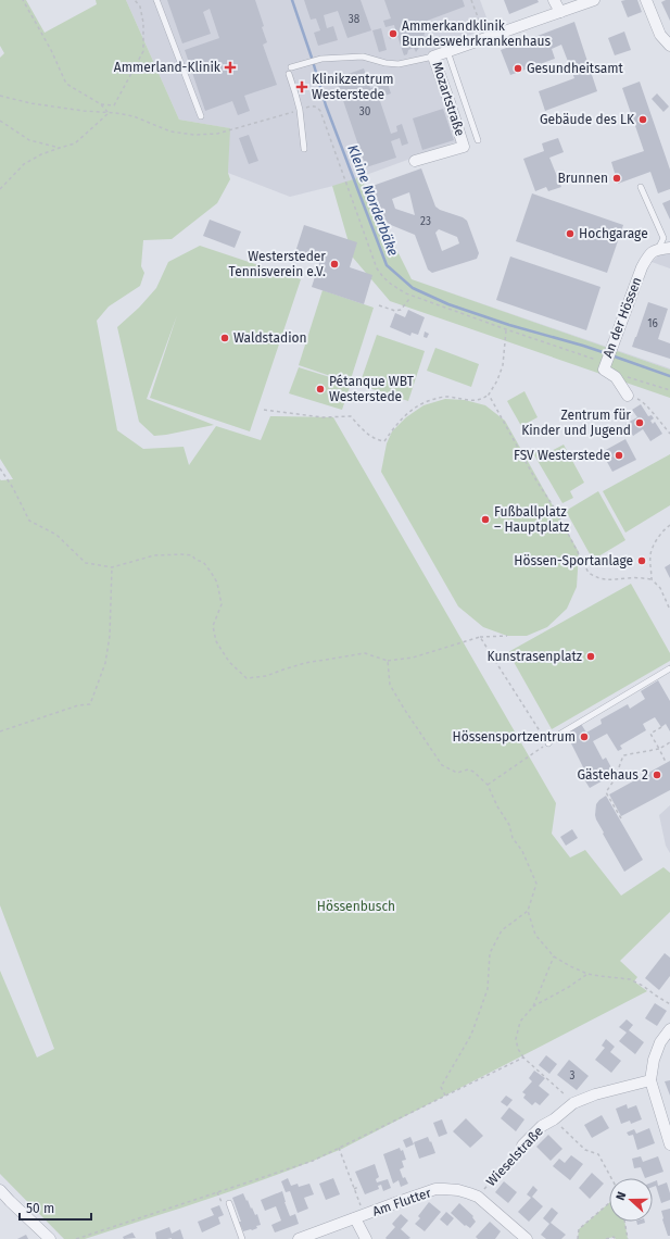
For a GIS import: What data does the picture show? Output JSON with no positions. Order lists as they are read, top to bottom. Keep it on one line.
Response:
{"streets":{"street":["Mozartstraße","An der Hössen","Wieselstraße","Am Flutter"]},"crossings":[["Wieselstraße","Am Flutter"]],"water":["Kleine Norderbäke"],"parks":["Hössenbusch"],"places":{"other":["Ammerkandklinik Bundeswehrkrankenhaus","Gesundheitsamt","Gebäude des LK","Brunnen","Hochgarage","Westersteder Tennisverein e.V.","Waldstadion","Pétanque WBT Westerstede","Zentrum für Kinder und Jugend","FSV Westerstede","Fußballplatz – Hauptplatz","Hössen-Sportanlage","Kunstrasenplatz","Hössensportzentrum","Gästehaus 2"],"health":["Ammerland-Klinik","Klinikzentrum Westerstede"]},"house_numbers":["38","30","23","16","3"],"scale_bar":"50 m","north":"left"}
